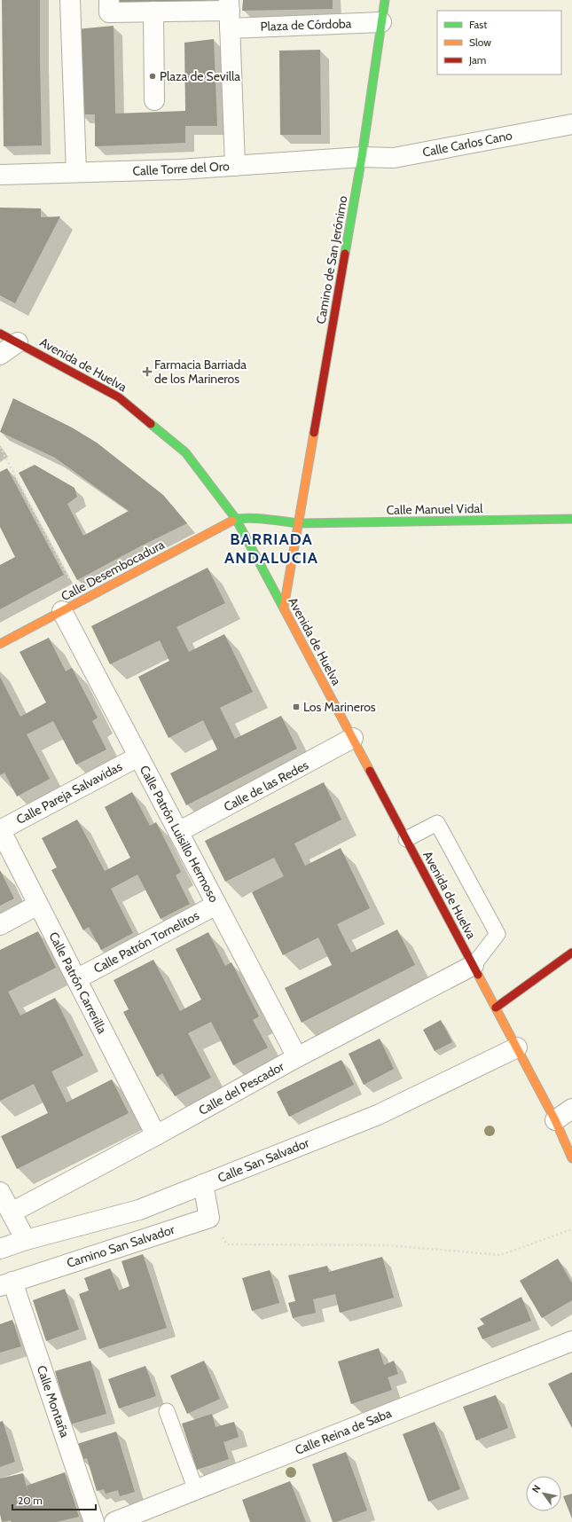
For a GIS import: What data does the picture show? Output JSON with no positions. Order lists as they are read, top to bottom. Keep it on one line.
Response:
{"streets":{"street":["Plaza de Córdoba","Calle Carlos Cano","Calle Torre del Oro","Camino de San Jerónimo","Avenida de Huelva","Calle Manuel Vidal","Calle Desembocadura","Calle de las Redes","Calle Pareja Salvavidas","Calle Patrón Luisillo Hermoso","Calle Patrón Tornelitos","Calle Patrón Carrerilla","Calle del Pescador","Calle San Salvador","Camino San Salvador","Calle Montaña","Calle Reina de Saba"]},"crossings":[["Plaza de Córdoba","Camino de San Jerónimo"],["Calle Carlos Cano","Calle Torre del Oro"],["Calle Carlos Cano","Camino de San Jerónimo"],["Calle Torre del Oro","Camino de San Jerónimo"],["Camino de San Jerónimo","Avenida de Huelva"],["Camino de San Jerónimo","Calle Manuel Vidal"],["Avenida de Huelva","Calle Desembocadura"],["Avenida de Huelva","Calle de las Redes"],["Avenida de Huelva","Calle del Pescador"],["Avenida de Huelva","Calle San Salvador"],["Calle Desembocadura","Calle Patrón Luisillo Hermoso"],["Calle de las Redes","Calle Patrón Luisillo Hermoso"],["Calle Pareja Salvavidas","Calle Patrón Luisillo Hermoso"],["Calle Pareja Salvavidas","Calle Patrón Carrerilla"],["Calle Patrón Luisillo Hermoso","Calle Patrón Tornelitos"],["Calle Patrón Luisillo Hermoso","Calle del Pescador"],["Calle Patrón Tornelitos","Calle Patrón Carrerilla"],["Calle Patrón Carrerilla","Calle del Pescador"],["Camino San Salvador","Calle Montaña"]],"districts":["BARRIADA ANDALUCIA"],"places":{"other":["Plaza de Sevilla"],"health":["Farmacia Barriada de los Marineros"],"transit":["Los Marineros"]},"legend":["Fast","Slow","Jam"],"scale_bar":"20 m","north":"top left"}
